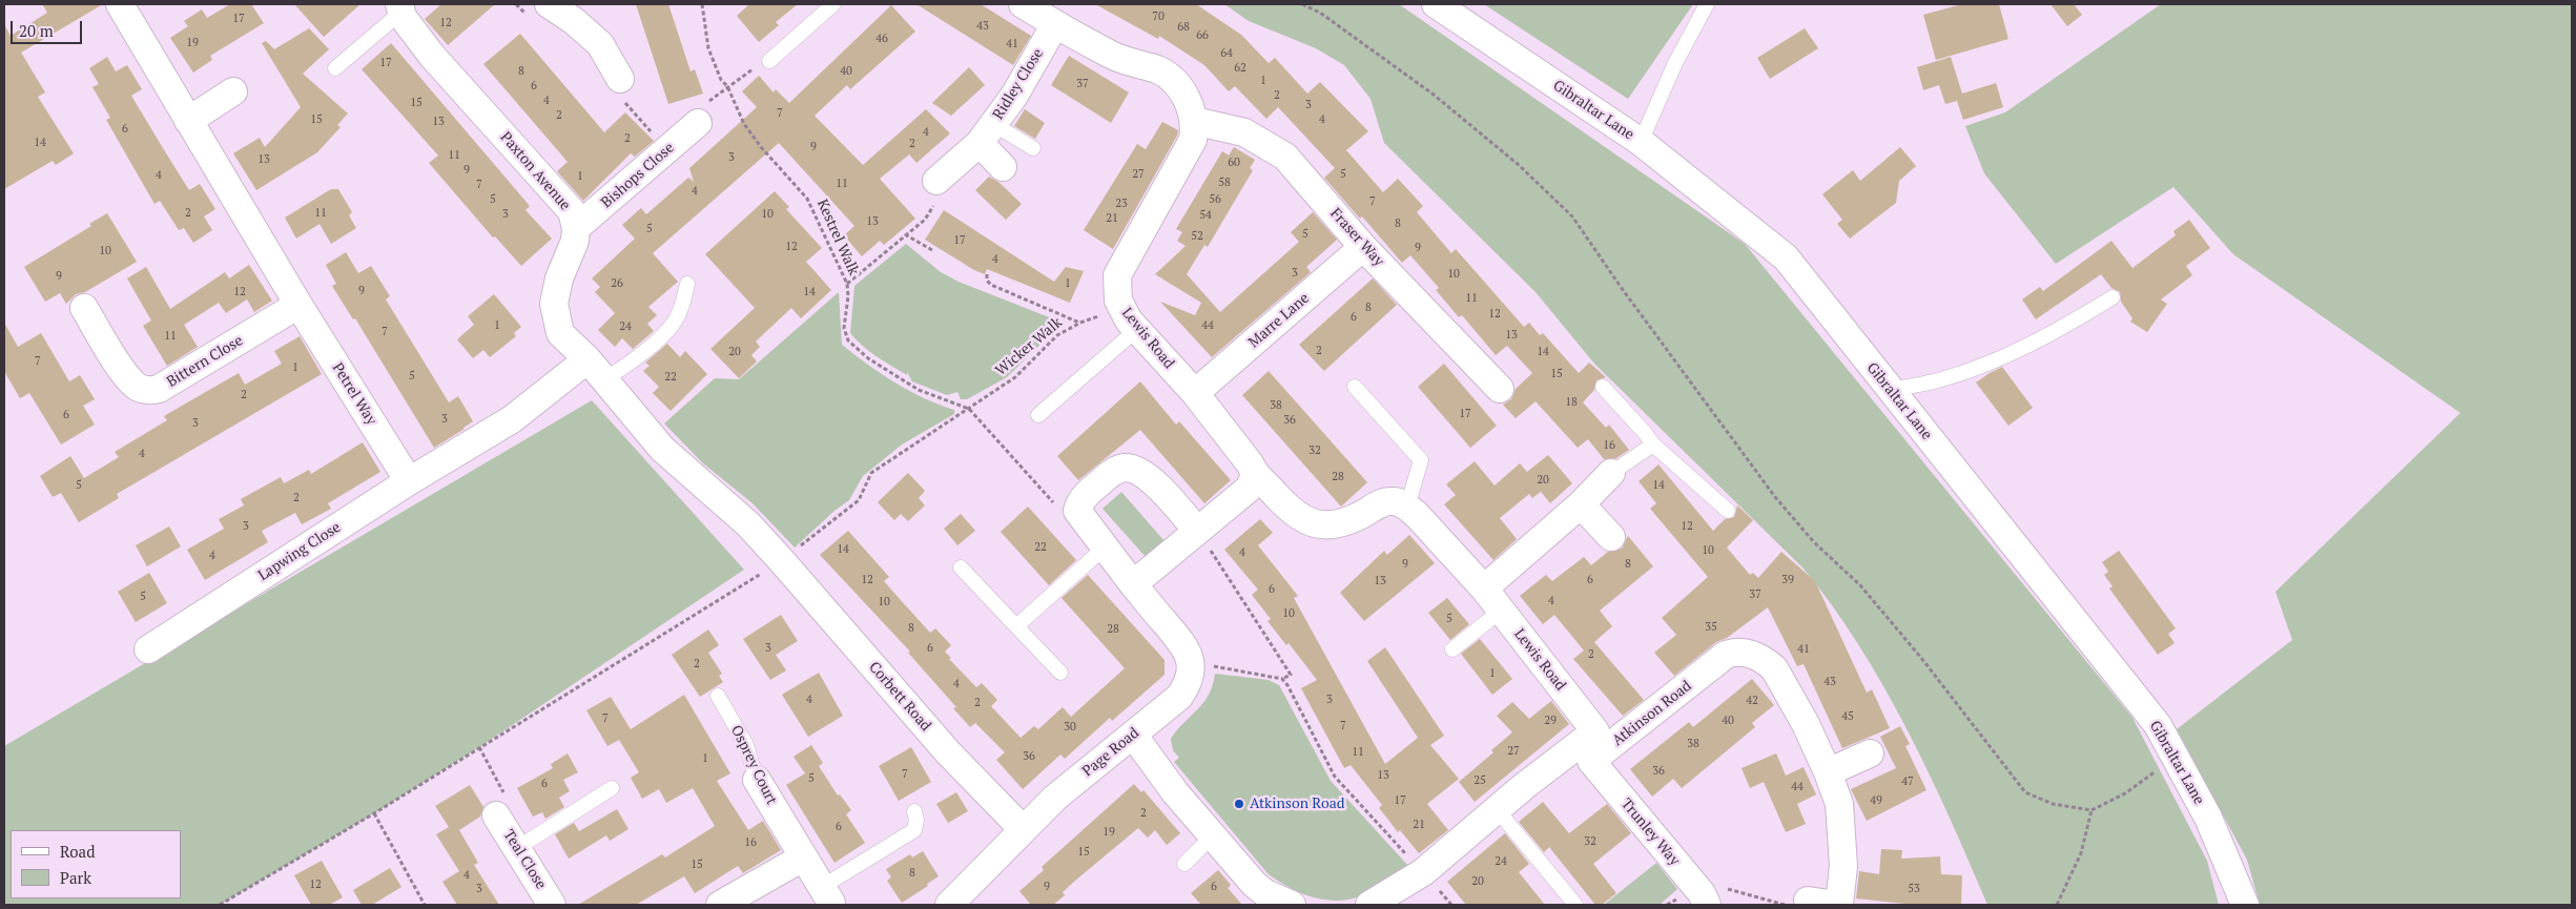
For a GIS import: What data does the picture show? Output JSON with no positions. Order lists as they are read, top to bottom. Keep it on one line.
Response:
{"streets":{"street":["Ridley Close","Gibraltar Lane","Paxton Avenue","Bishops Close","Fraser Way","Marre Lane","Lewis Road","Bittern Close","Petrel Way","Lapwing Close","Corbett Road","Atkinson Road","Page Road","Osprey Court","Trunley Way","Teal Close"],"path":["Kestrel Walk","Wicker Walk"]},"crossings":[["Paxton Avenue","Bishops Close"],["Paxton Avenue","Corbett Road"],["Kestrel Walk","Wicker Walk"],["Fraser Way","Marre Lane"],["Fraser Way","Lewis Road"],["Marre Lane","Lewis Road"],["Lewis Road","Wicker Walk"],["Lewis Road","Atkinson Road"],["Bittern Close","Petrel Way"],["Petrel Way","Lapwing Close"],["Corbett Road","Page Road"],["Atkinson Road","Trunley Way"]],"places":["Atkinson Road"],"house_numbers":["70","17","12","43","68","66","46","19","41","64","17","62","8","40","1","37","6","2","4","15","3","7","2","15","4","13","6","4","2","14","2","9","11","3","13","60","9","27","5","4","1","58","11","7","4","5","56","7","23","2","11","3","10","54","21","13","8","5","5","52","17","12","9","10","4","3","10","9","26","1","9","12","14","11","8","12","6","1","44","24","7","13","11","2","20","14","7","1","15","5","22","2","18","38","17","6","3","36","3","16","32","4","28","20","5","14","2","3","12","22","14","10","4","4","9","8","12","6","39","13","6","37","5","4","10","10","5","35","8","28","3","6","41","2","2","1","43","4","4","3","42","2","45","7","29","40","7","30","38","27","11","36","1","36","7","13","5","25","47","6","44","17","49","2","21","6","19","32","16","15","24","15","8","4","20","12","9","6","3","53"],"legend":["Road","Park"],"scale_bar":"20 m"}
